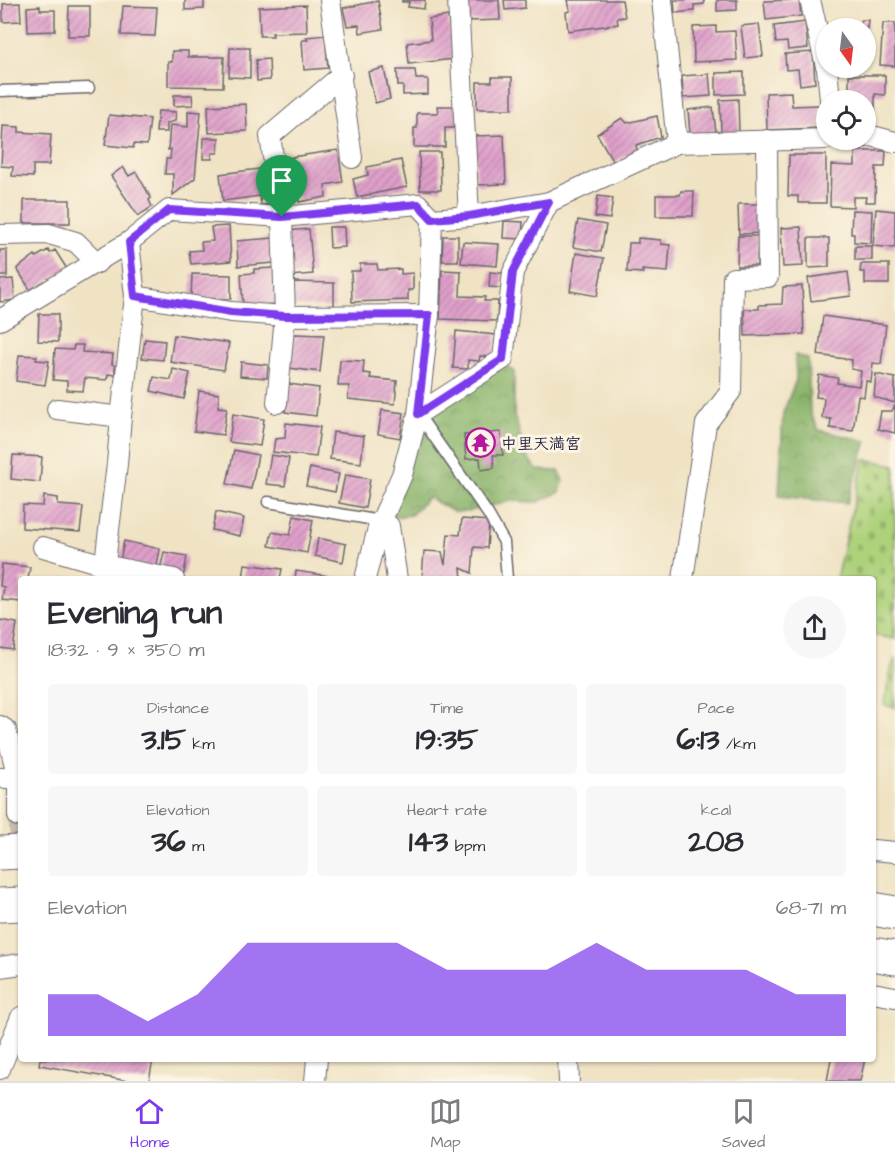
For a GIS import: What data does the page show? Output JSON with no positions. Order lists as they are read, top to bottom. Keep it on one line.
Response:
{"places":{"temple":["中里天満宮"]},"north":"bottom","page":{"heading":["Evening run","18:32 · 9 × 350 m"],"stats":[["Distance","3.15 km"],["Time","19:35"],["Pace","6:13 /km"],["Elevation","36 m"],["Heart rate","143 bpm"],["kcal","208"]],"chart":["Elevation","68–71 m"],"tabs":["Home","Map","Saved"]}}
